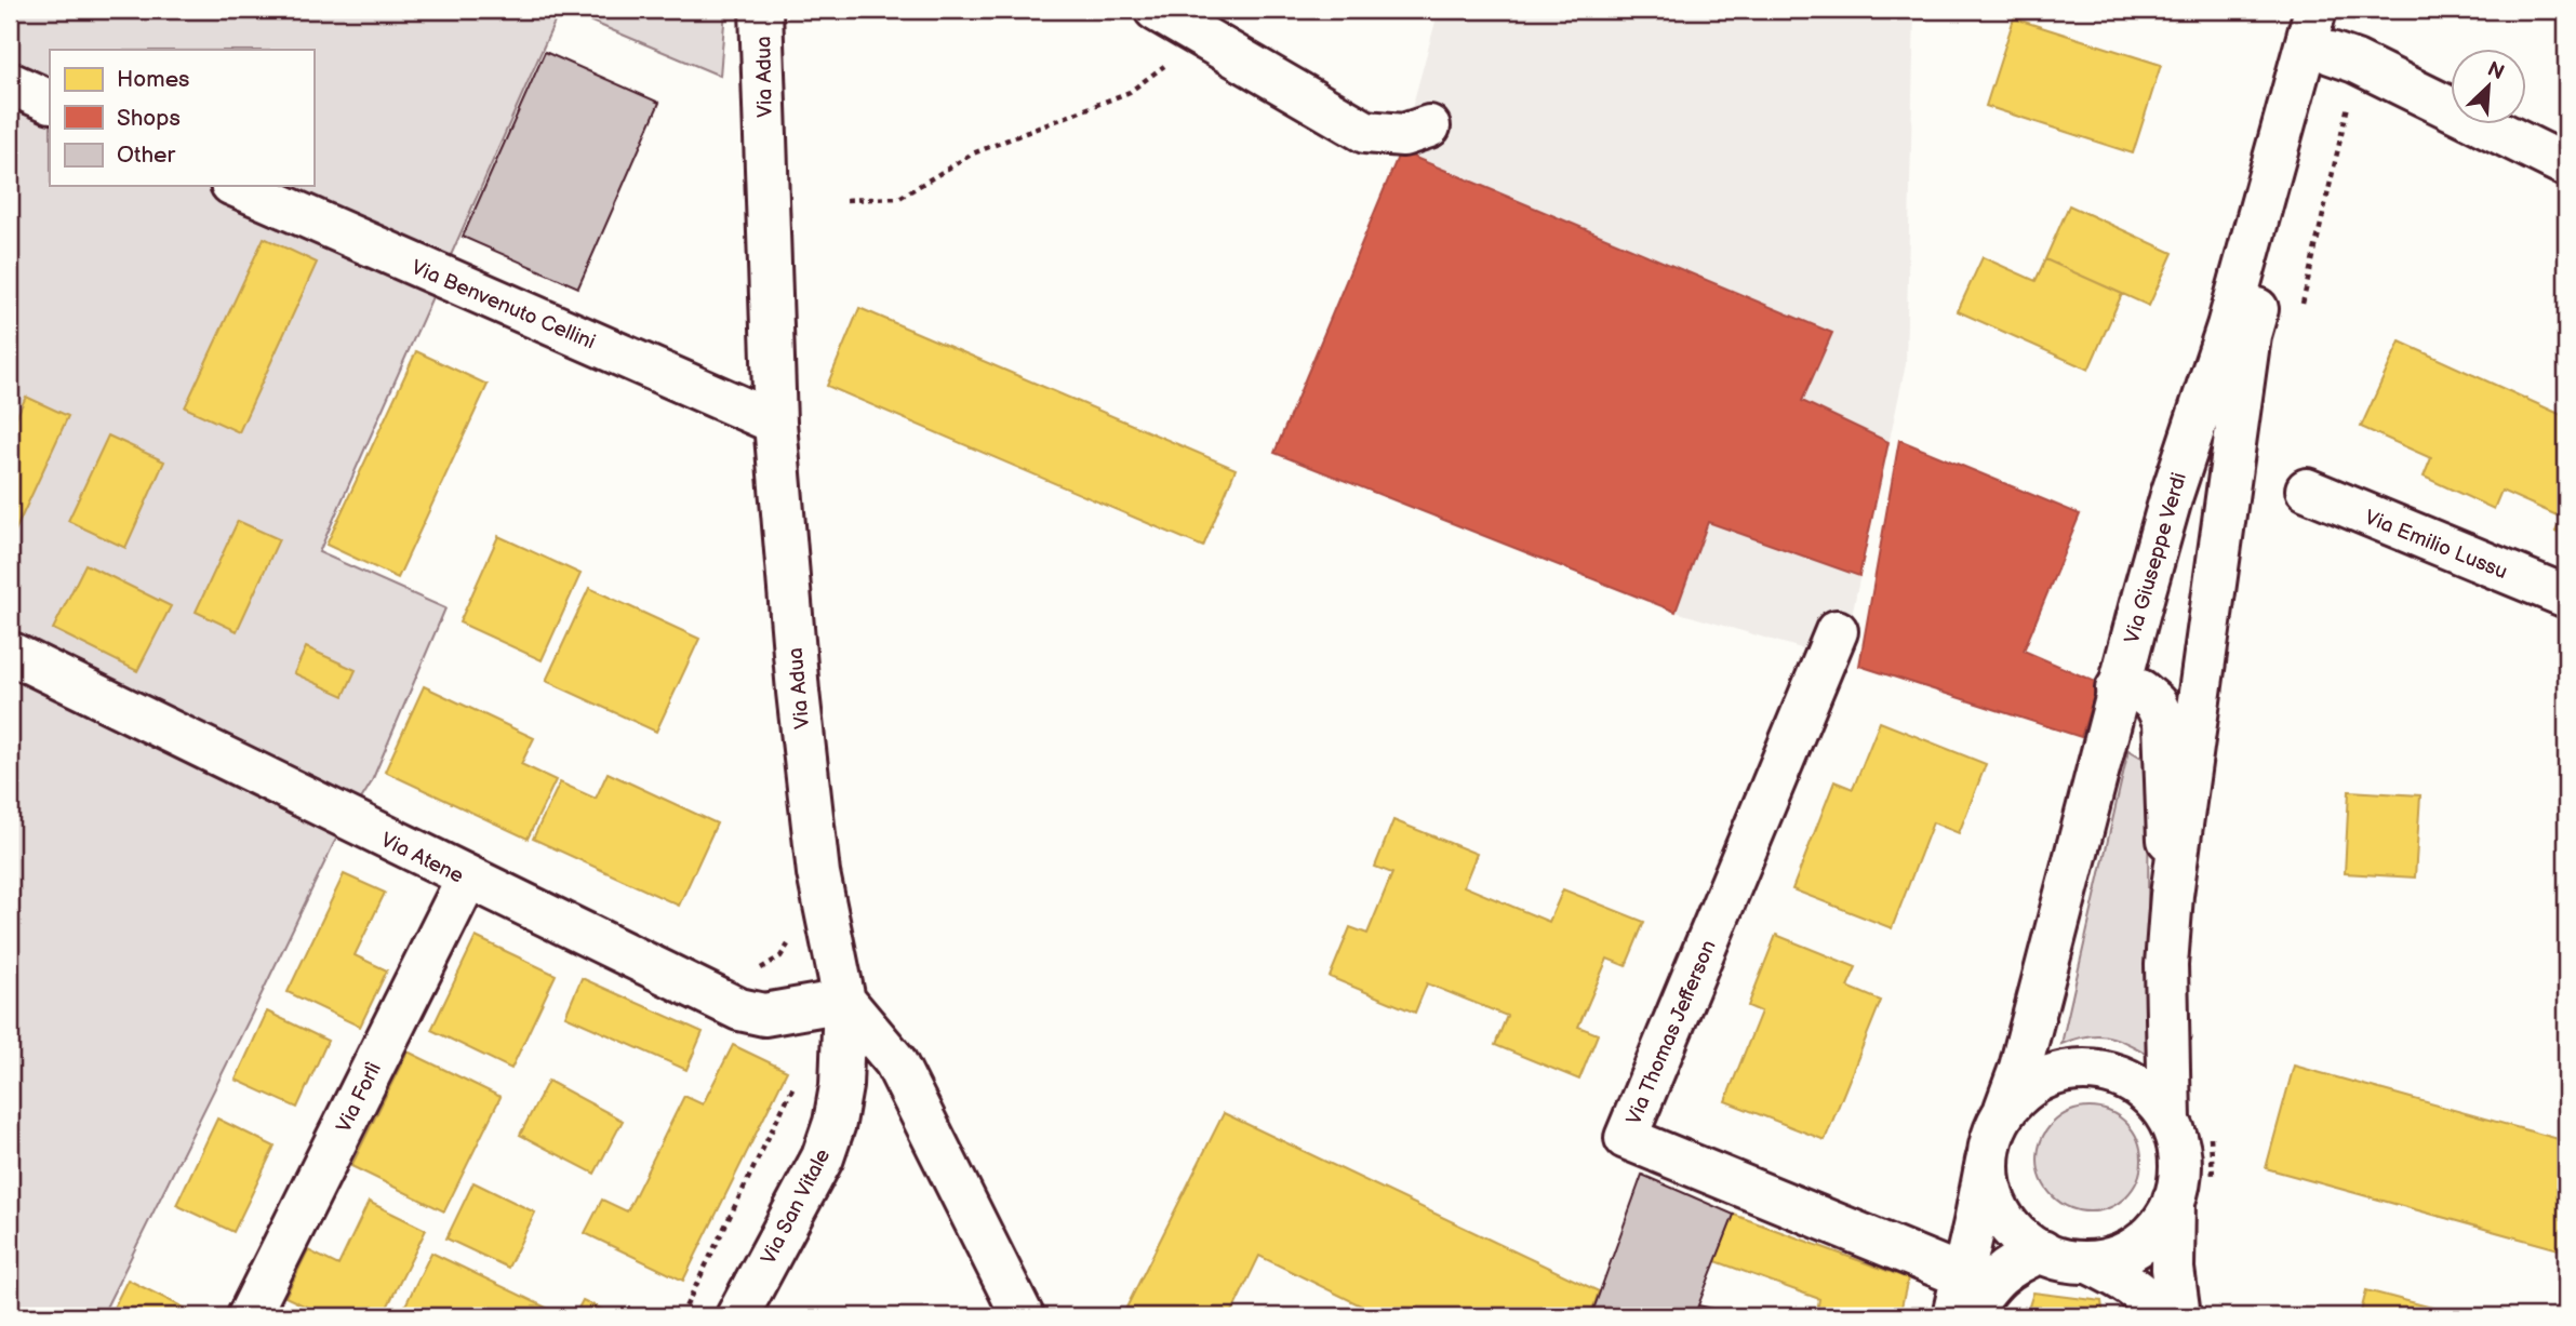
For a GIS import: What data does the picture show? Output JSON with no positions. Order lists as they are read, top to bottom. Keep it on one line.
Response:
{"streets":{"street":["Via Adua","Via Benvenuto Cellini","Via Emilio Lussu","Via Giuseppe Verdi","Via Atene","Via Thomas Jefferson","Via Forlì","Via San Vitale"]},"crossings":[["Via Adua","Via Benvenuto Cellini"],["Via Adua","Via Atene"],["Via Adua","Via San Vitale"],["Via Atene","Via Forlì"],["Via Atene","Via San Vitale"]],"legend":["Homes","Shops","Other"],"north":"top right"}
